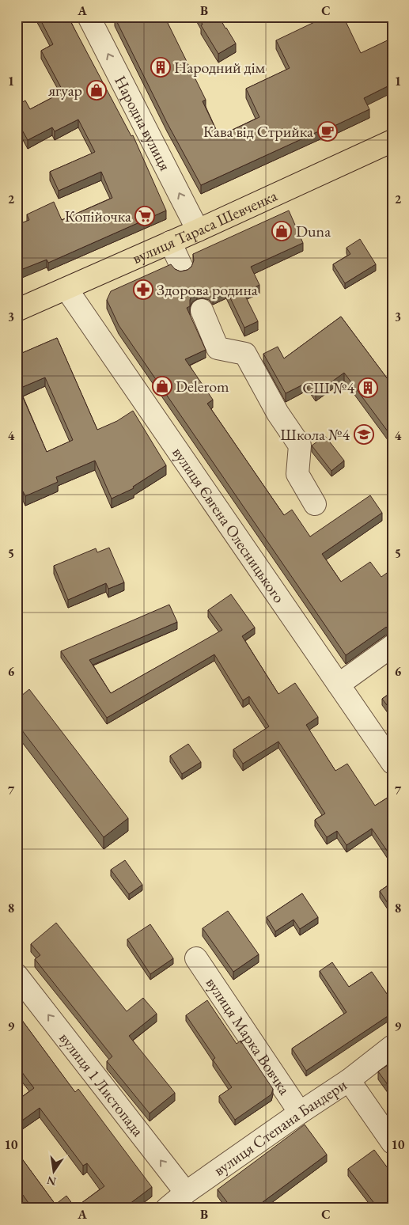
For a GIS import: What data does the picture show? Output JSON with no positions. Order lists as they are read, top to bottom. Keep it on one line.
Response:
{"streets":{"main road":["вулиця Тараса Шевченка"],"street":["Народна вулиця","вулиця Євгена Олесницького","вулиця Марка Вовчка","вулиця 1 Листопада","вулиця Степана Бандери"]},"crossings":[["Народна вулиця","вулиця Тараса Шевченка"],["вулиця Тараса Шевченка","вулиця Євгена Олесницького"],["вулиця Марка Вовчка","вулиця Степана Бандери"],["вулиця 1 Листопада","вулиця Степана Бандери"]],"one_way":["Народна вулиця","вулиця 1 Листопада"],"places":{"building":["Народний дім","СШ №4"],"shop":["ягуар","Duna","Delerom"],"cafe":["Кава від Стрийка"],"supermarket":["Копійочка"],"pharmacy":["Здорова родина"],"school or university":["Школа №4"]},"north":"bottom","grid":{"columns":["A","B","C"],"rows":["1","2","3","4","5","6","7","8","9","10"]}}
